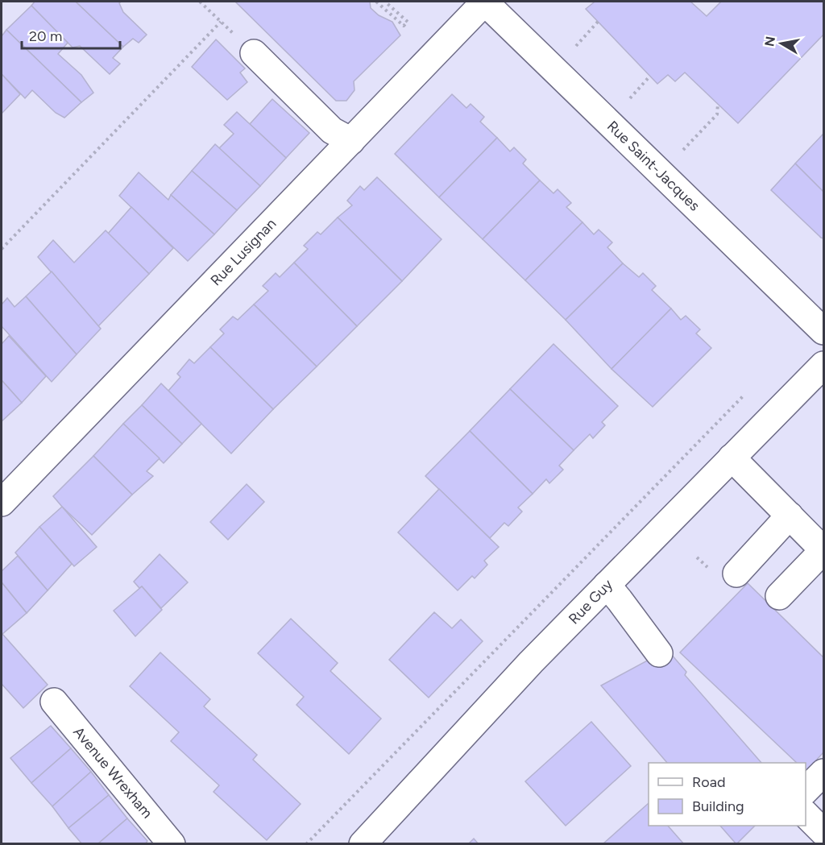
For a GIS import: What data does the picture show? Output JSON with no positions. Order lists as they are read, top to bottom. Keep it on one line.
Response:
{"streets":{"main road":["Rue Saint-Jacques","Rue Lusignan","Rue Guy","Avenue Wrexham"]},"crossings":[["Rue Saint-Jacques","Rue Lusignan"]],"legend":["Road","Building"],"scale_bar":"20 m","north":"left"}
